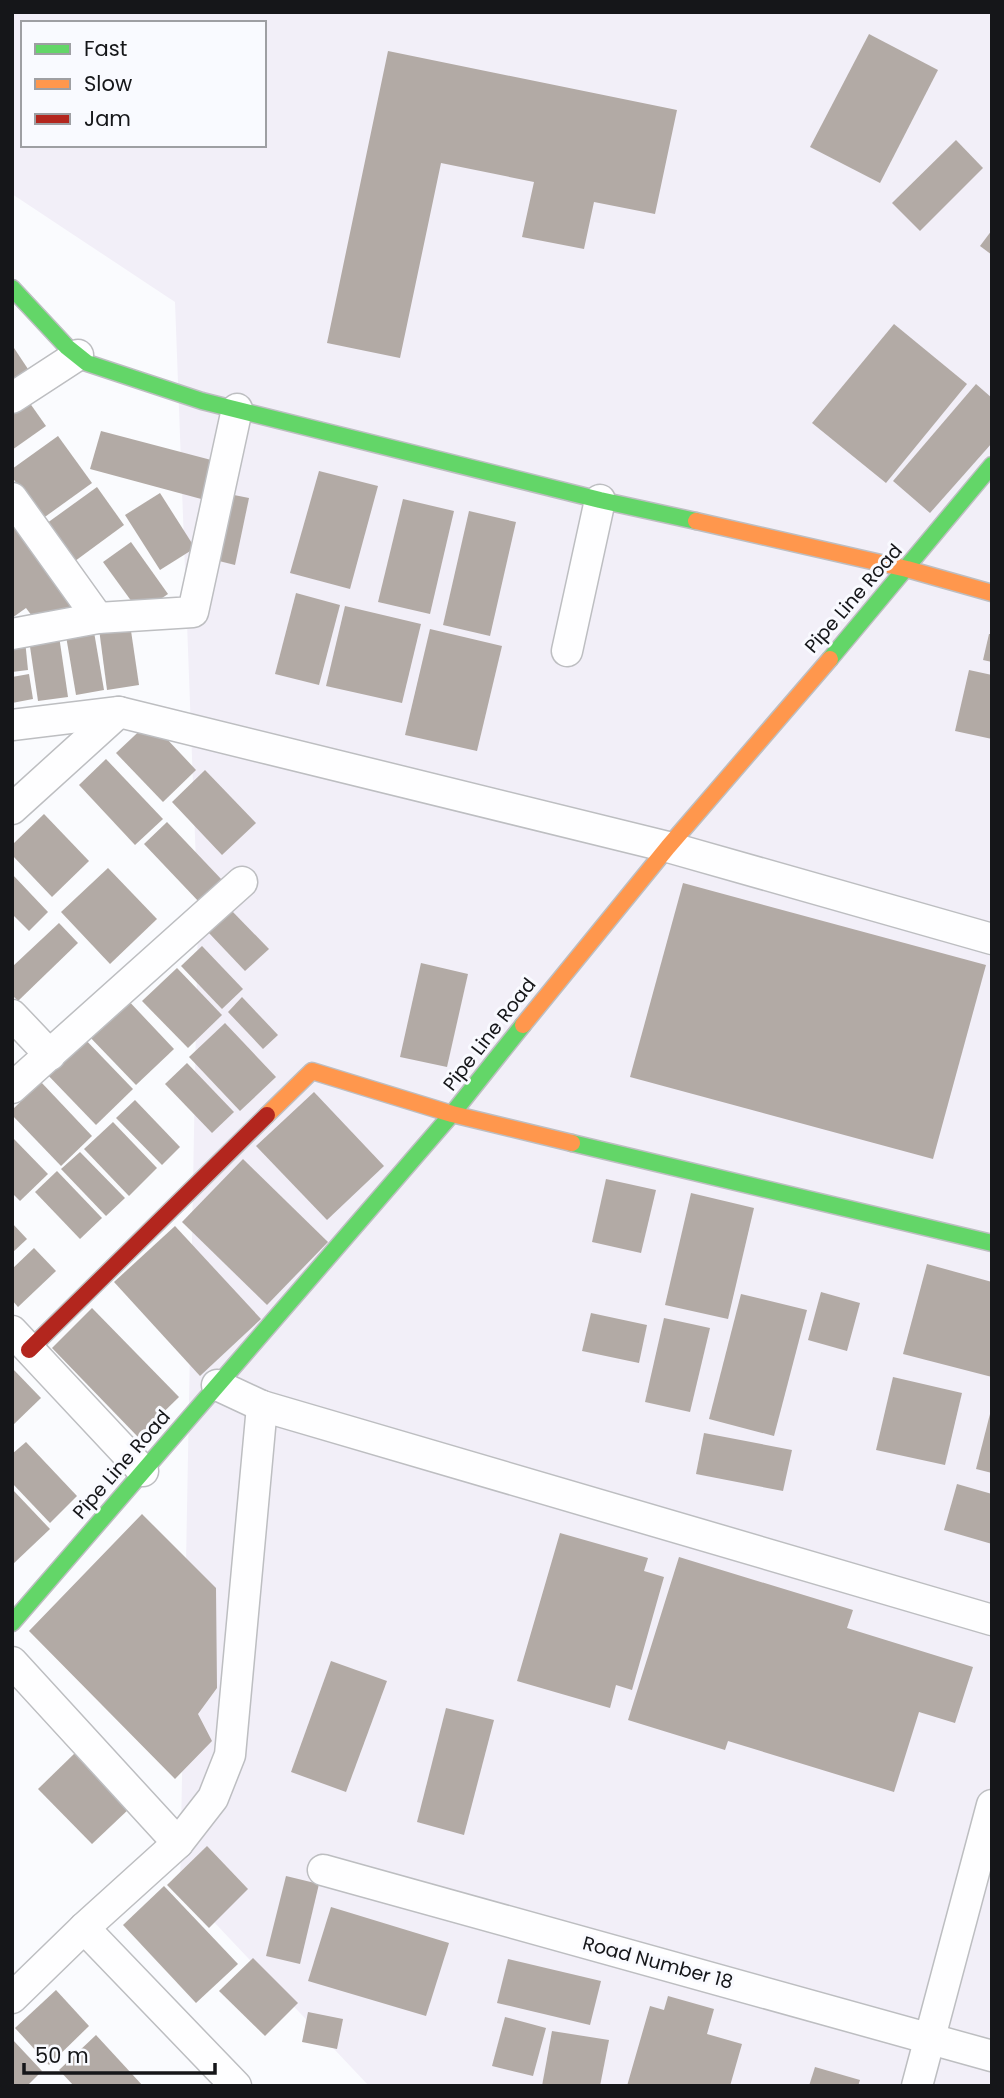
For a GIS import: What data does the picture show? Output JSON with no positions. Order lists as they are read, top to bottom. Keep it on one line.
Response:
{"streets":{"street":["Pipe Line Road","Road Number 18"]},"legend":["Fast","Slow","Jam"],"scale_bar":"50 m"}
